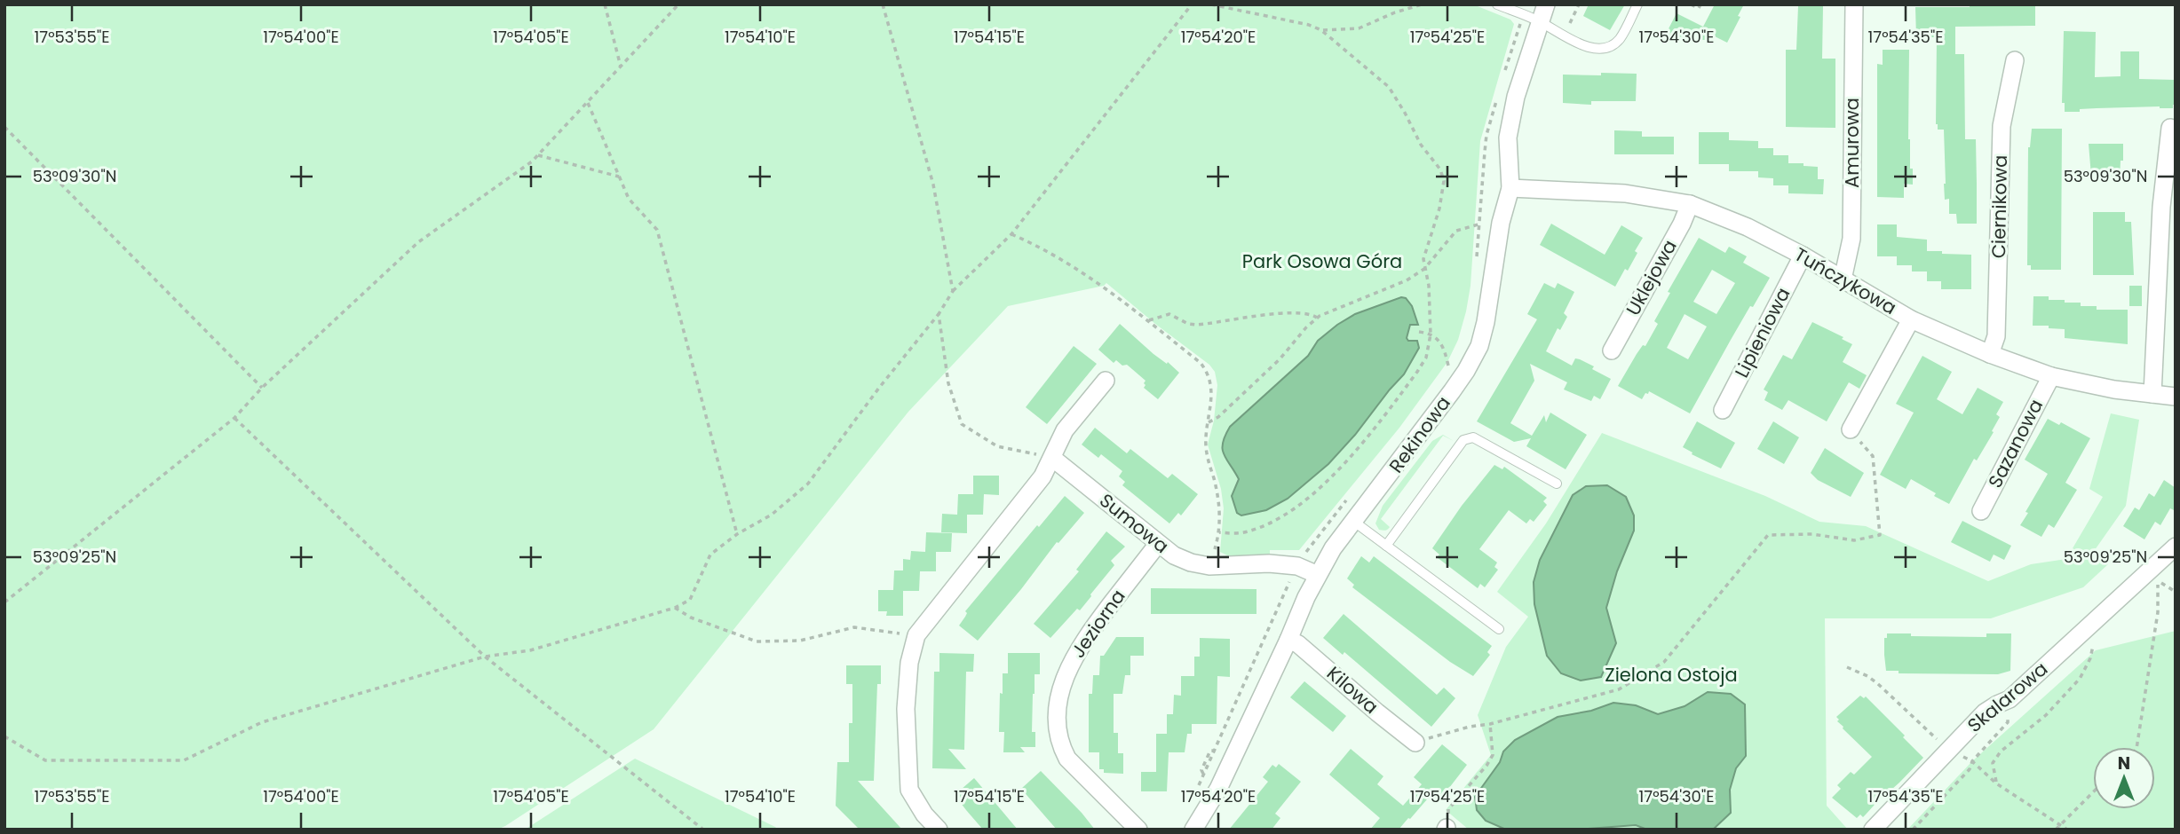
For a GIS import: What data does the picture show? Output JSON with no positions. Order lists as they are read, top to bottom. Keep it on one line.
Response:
{"streets":{"street":["Amurowa","Ciernikowa","Uklejowa","Tuńczykowa","Lipieniowa","Rekinowa","Sazanowa","Sumowa","Jeziorna","Kilowa","Skalarowa"]},"crossings":[["Amurowa","Tuńczykowa"],["Ciernikowa","Tuńczykowa"],["Uklejowa","Tuńczykowa"],["Tuńczykowa","Lipieniowa"],["Tuńczykowa","Rekinowa"],["Tuńczykowa","Sazanowa"],["Rekinowa","Sumowa"],["Rekinowa","Kilowa"],["Sumowa","Jeziorna"]],"parks":["Park Osowa Góra","Zielona Ostoja"],"north":"top","coordinates":["17°53'55\"E","17°54'00\"E","17°54'05\"E","17°54'10\"E","17°54'15\"E","17°54'20\"E","17°54'25\"E","17°54'30\"E","17°54'35\"E","53°09'30\"N","53°09'25\"N"]}
